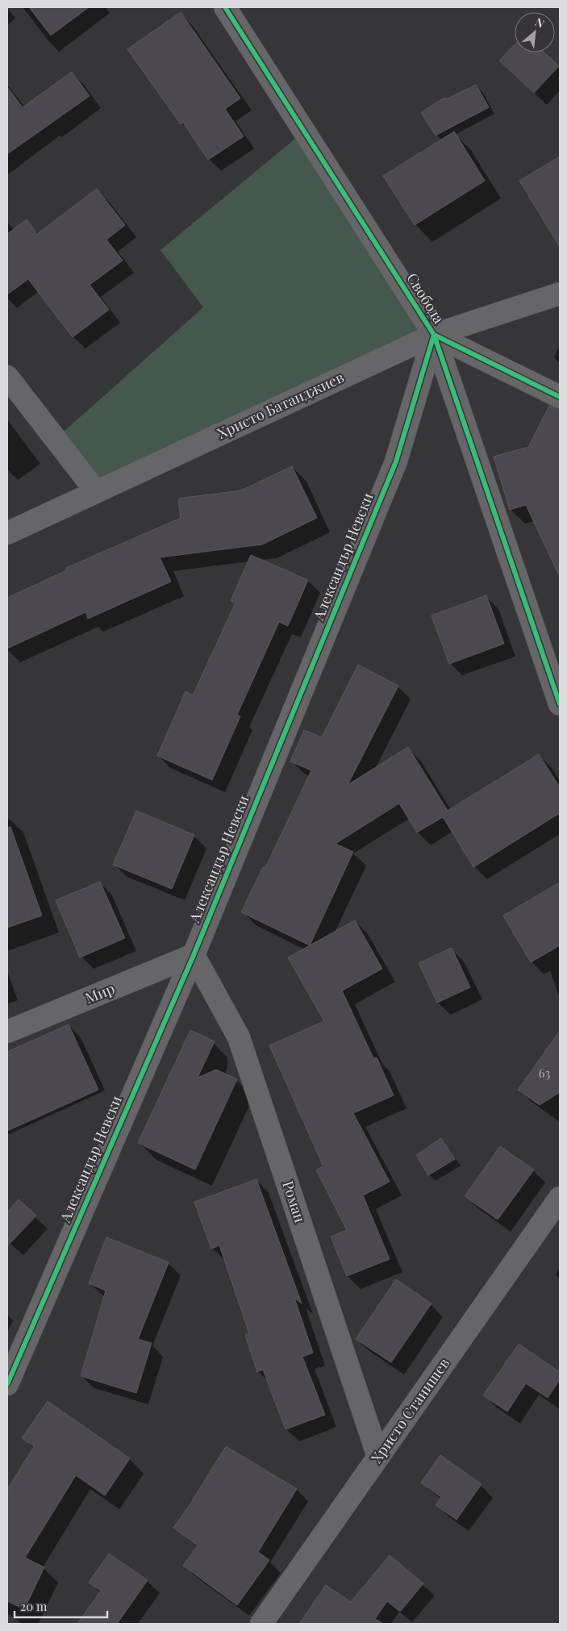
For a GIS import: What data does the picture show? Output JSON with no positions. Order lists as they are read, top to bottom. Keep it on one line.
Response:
{"streets":{"street":["Свобода","Христо Батанджиев","Александър Невски","Мир","Роман","Христо Станишев"]},"crossings":[["Свобода","Христо Батанджиев"],["Свобода","Александър Невски"],["Христо Батанджиев","Александър Невски"],["Александър Невски","Мир"],["Александър Невски","Роман"],["Мир","Роман"],["Роман","Христо Станишев"]],"house_numbers":["63"],"scale_bar":"20 m","north":"top right"}
